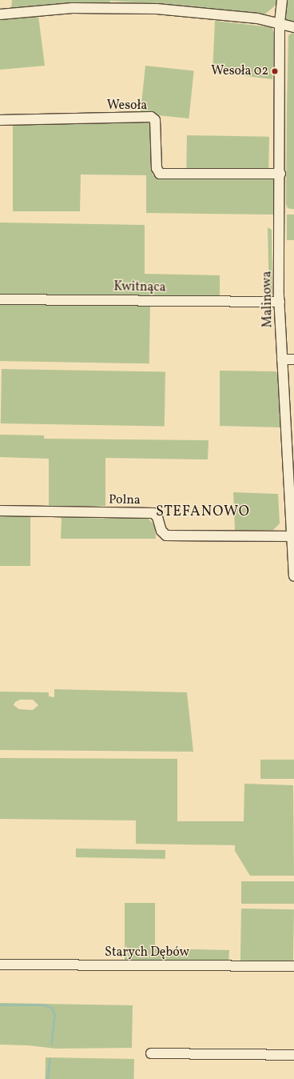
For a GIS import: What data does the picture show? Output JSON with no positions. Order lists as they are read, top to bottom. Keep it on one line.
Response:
{"streets":{"street":["Wesoła","Kwitnąca","Malinowa","Polna","Starych Dębów"]},"crossings":[["Wesoła","Malinowa"],["Kwitnąca","Malinowa"],["Malinowa","Polna"]],"districts":["STEFANOWO"],"places":["Wesoła 02"]}
